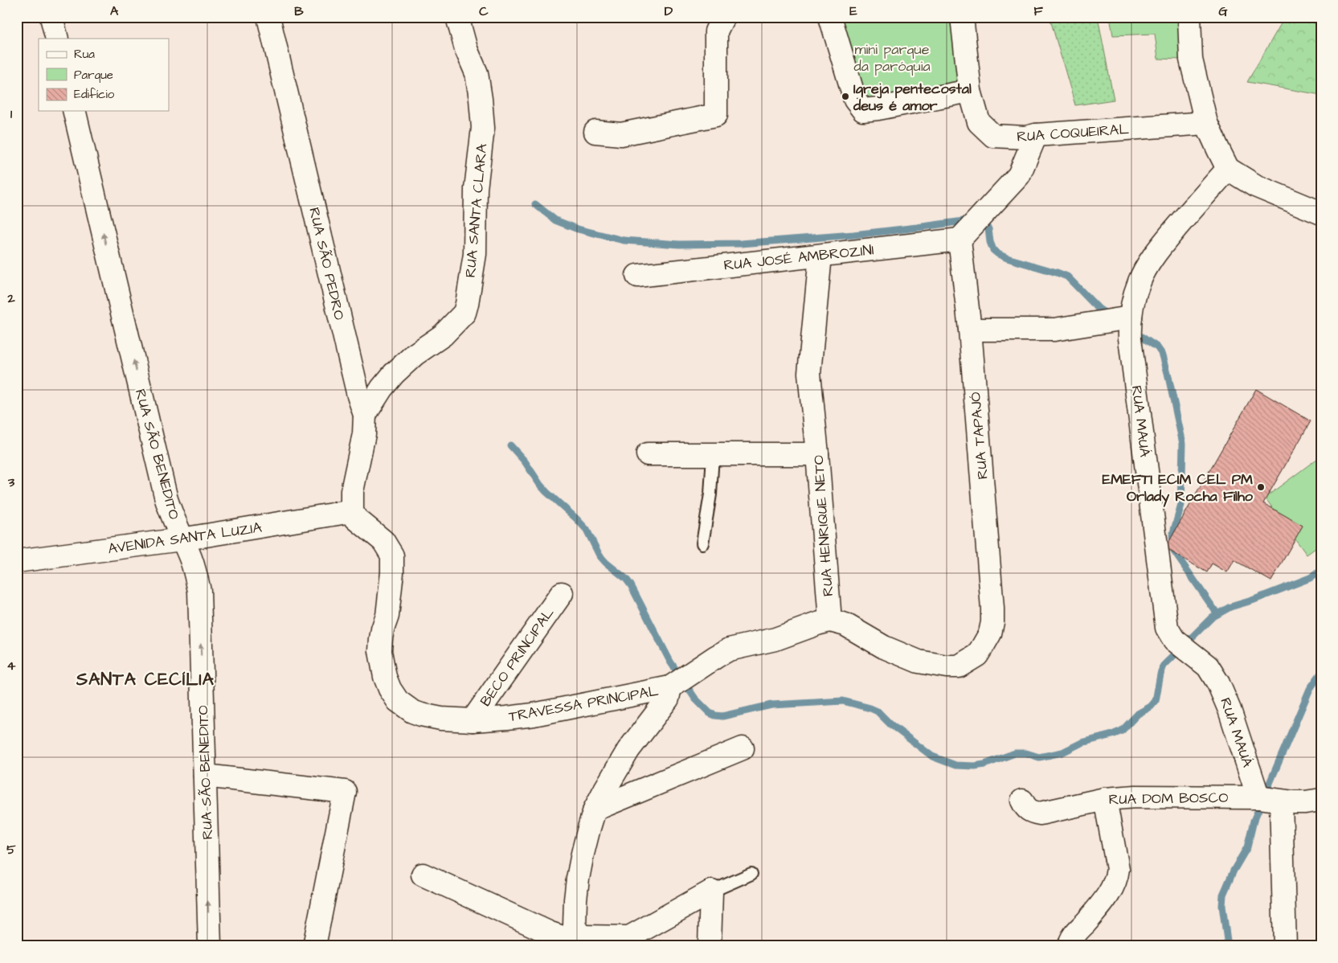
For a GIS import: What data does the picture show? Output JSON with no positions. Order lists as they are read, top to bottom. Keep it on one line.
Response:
{"streets":{"street":["RUA COQUEIRAL","RUA SANTA CLARA","RUA JOSÉ AMBROZINI","RUA SÃO PEDRO","RUA MAUÁ","RUA TAPAJÓ","RUA SÃO BENEDITO","RUA HENRIQUE NETO","AVENIDA SANTA LUZIA","BECO PRINCIPAL","TRAVESSA PRINCIPAL","RUA DOM BOSCO"]},"crossings":[["RUA SANTA CLARA","RUA SÃO PEDRO"],["RUA JOSÉ AMBROZINI","RUA TAPAJÓ"],["RUA JOSÉ AMBROZINI","RUA HENRIQUE NETO"],["RUA SÃO PEDRO","AVENIDA SANTA LUZIA"],["RUA SÃO PEDRO","TRAVESSA PRINCIPAL"],["RUA MAUÁ","RUA DOM BOSCO"],["RUA TAPAJÓ","RUA HENRIQUE NETO"],["RUA SÃO BENEDITO","AVENIDA SANTA LUZIA"],["AVENIDA SANTA LUZIA","TRAVESSA PRINCIPAL"],["BECO PRINCIPAL","TRAVESSA PRINCIPAL"]],"one_way":["RUA SÃO BENEDITO"],"districts":["SANTA CECÍLIA"],"parks":["mini parque da paróquia"],"places":["Igreja pentecostal deus é amor","EMEFTI ECIM CEL PM Orlady Rocha Filho"],"legend":["Rua","Parque","Edifício"],"grid":{"columns":["A","B","C","D","E","F","G"],"rows":["1","2","3","4","5"]}}
